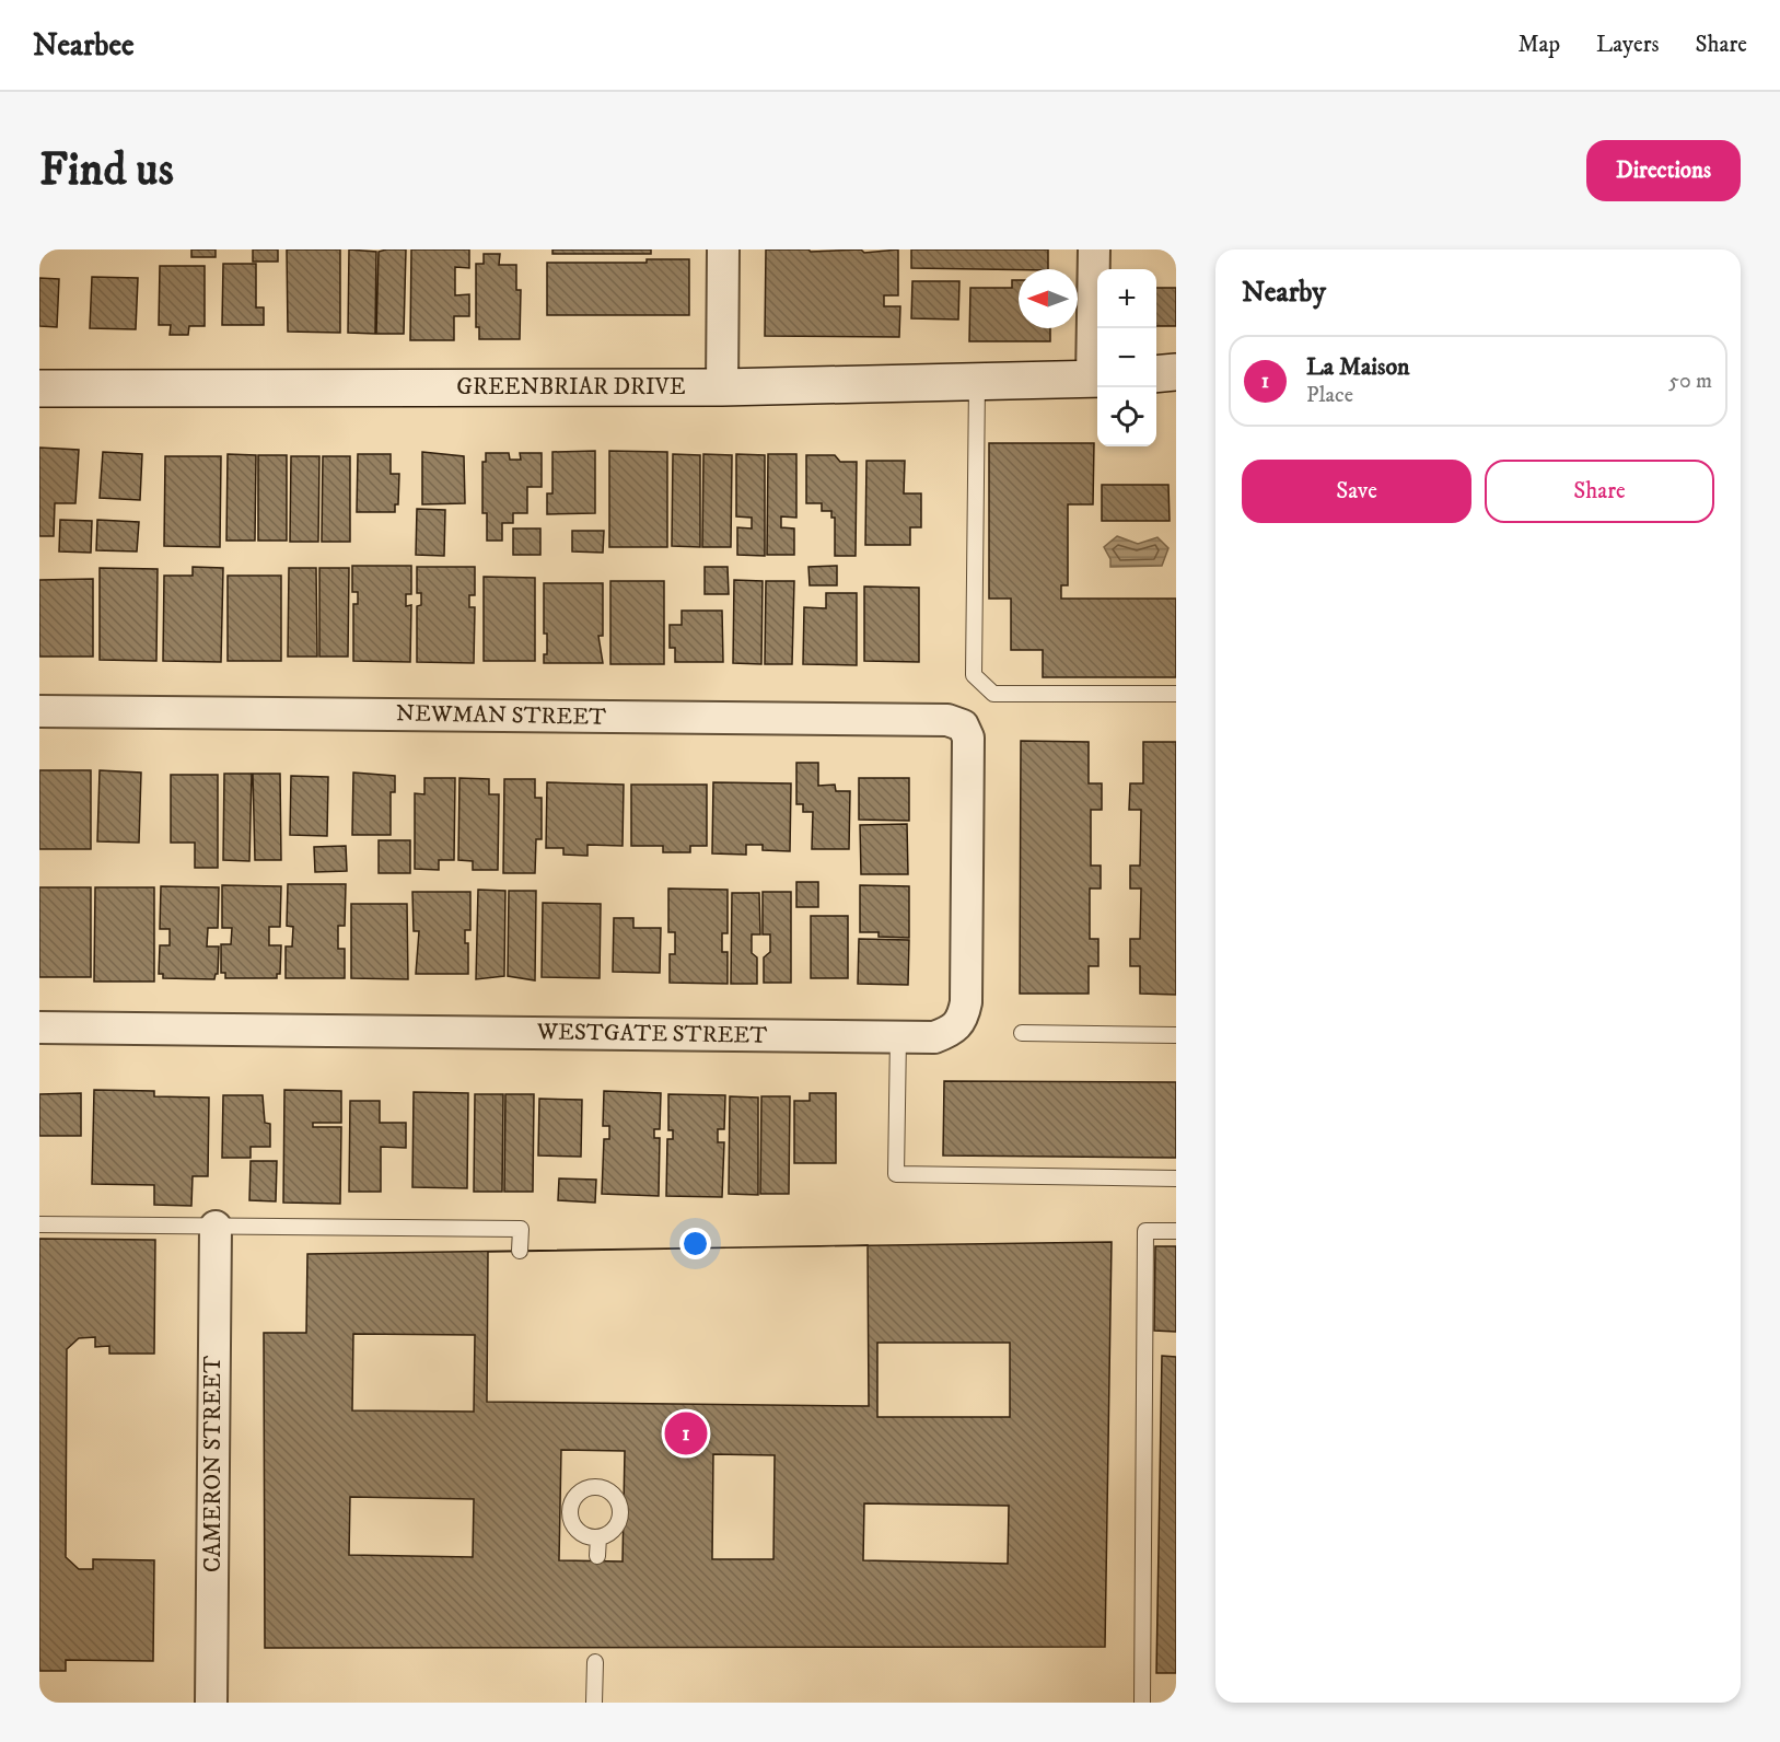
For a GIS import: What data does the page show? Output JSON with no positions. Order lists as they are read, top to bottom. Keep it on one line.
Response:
{"streets":{"street":["GREENBRIAR DRIVE","NEWMAN STREET","WESTGATE STREET","CAMERON STREET"]},"crossings":[["NEWMAN STREET","WESTGATE STREET"]],"north":"left","page":{"header":"Nearbee","nav":["Map","Layers","Share"],"buttons":["Directions",["Save","Share"]],"title":"Find us","heading":"Nearby","map_buttons":["+","−"],"list":[{"mark":"1","name":"La Maison","note":"Place","value":"50 m"}],"pins":"1"}}
